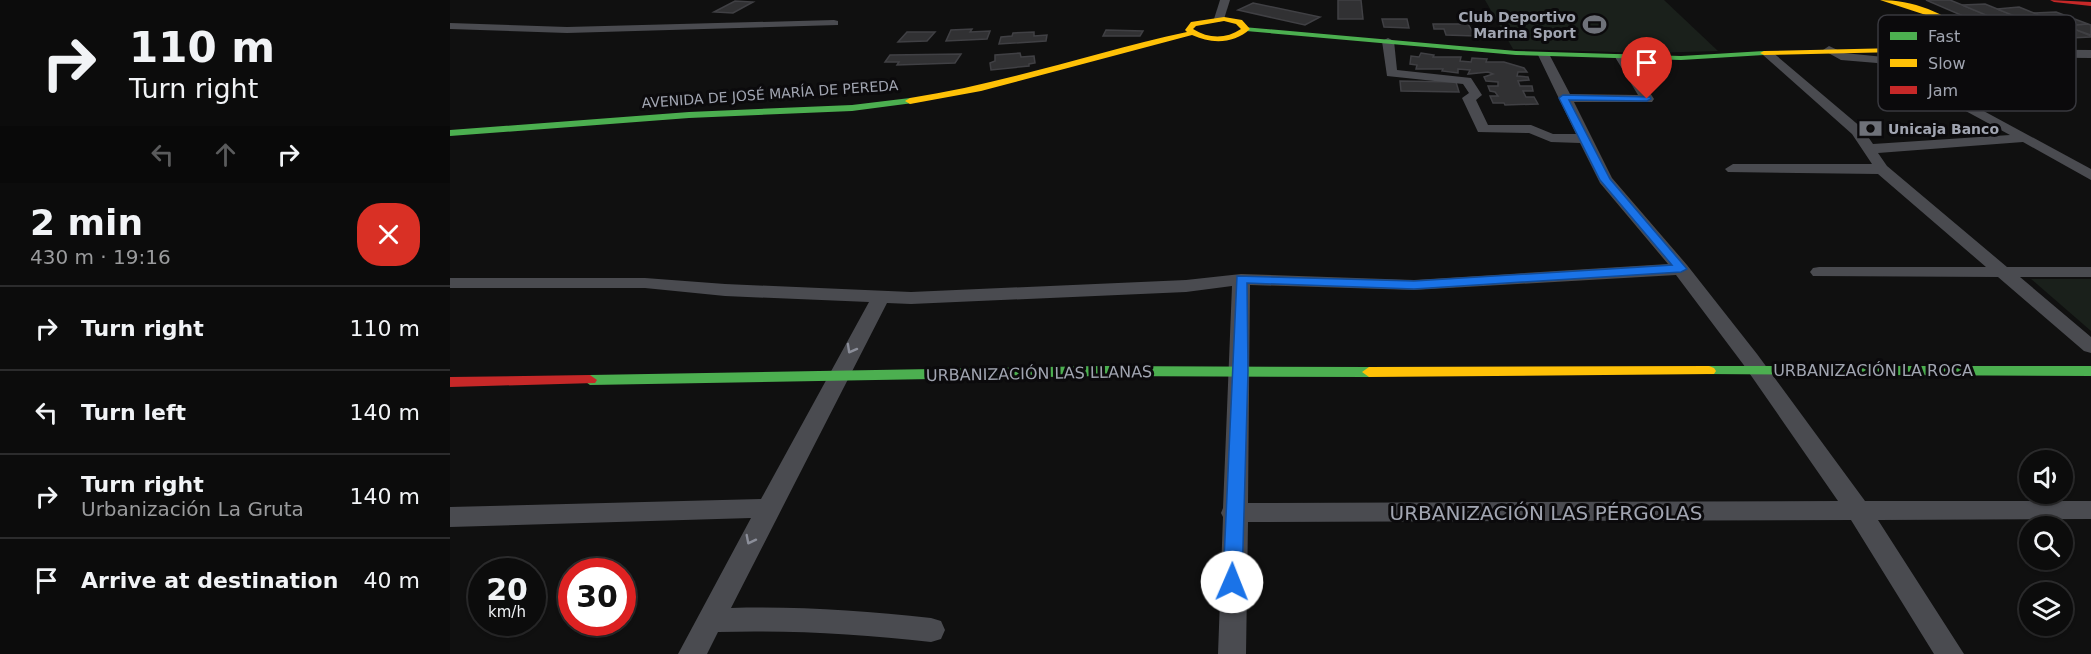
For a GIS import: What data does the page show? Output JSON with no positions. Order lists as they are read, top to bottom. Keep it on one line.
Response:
{"streets":{"street":["AVENIDA DE JOSÉ MARÍA DE PEREDA","URBANIZACIÓN LA ROCA","URBANIZACIÓN LAS LLANAS","URBANIZACIÓN LAS PÉRGOLAS"]},"crossings":[["URBANIZACIÓN LA ROCA","URBANIZACIÓN LAS PÉRGOLAS"]],"places":{"sports":["Club Deportivo Marina Sport"],"bank":["Unicaja Banco"]},"legend":["Fast","Slow","Jam"],"page":{"turn":["110 m","Turn right"],"heading":["2 min","430 m · 19:16"],"list":[{"name":"Turn right","value":"110 m"},{"name":"Turn left","value":"140 m"},{"name":"Turn right","note":"Urbanización La Gruta","value":"140 m"},{"name":"Arrive at destination","value":"40 m"}],"speed":"20 km/h","limit":"30"}}
